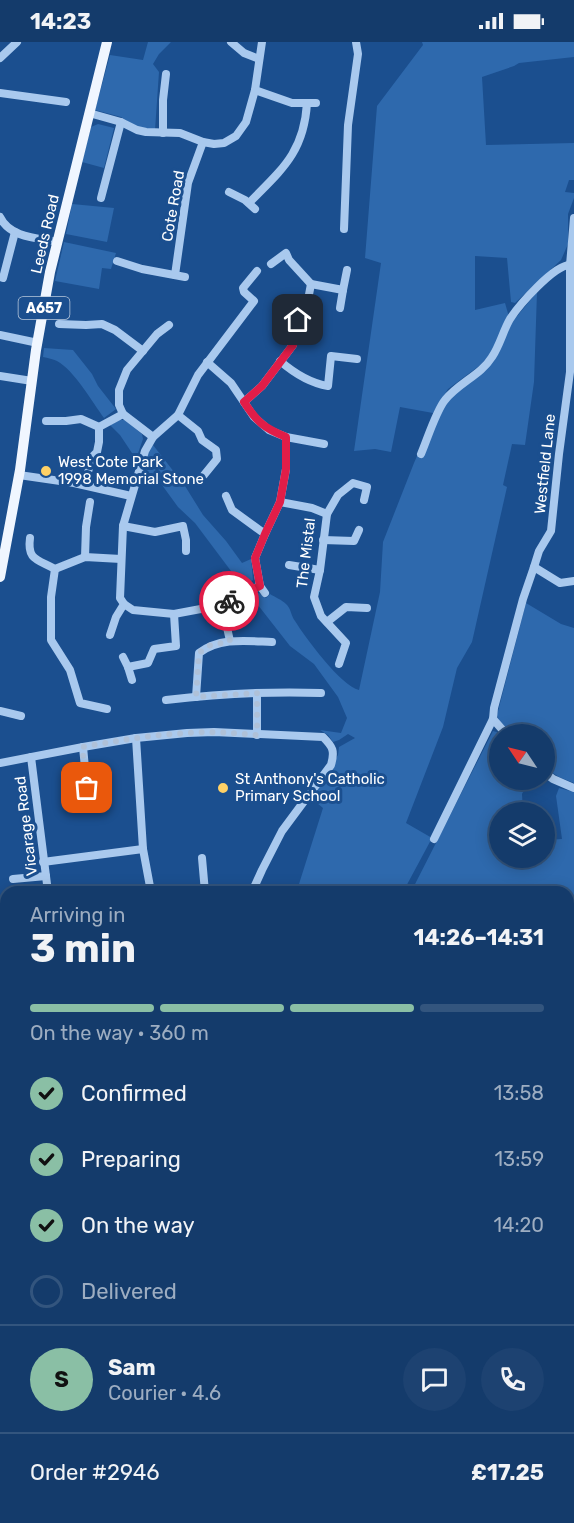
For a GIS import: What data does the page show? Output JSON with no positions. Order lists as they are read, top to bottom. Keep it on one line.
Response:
{"streets":{"main road":["Leeds Road","A657"],"street":["Cote Road","Westfield Lane","The Mistal","Vicarage Road"]},"places":["West Cote Park 1998 Memorial Stone","St Anthony's Catholic Primary School"],"north":"top left","page":{"status":"14:23","heading":["3 min","Arriving in","14:26–14:31"],"panel":["Sam","Courier · 4.6","Order #2946","£17.25"],"bar":"On the way · 360 m","list":[["Confirmed","13:58"],["Preparing","13:59"],["On the way","14:20"],"Delivered"],"round":"S"}}
